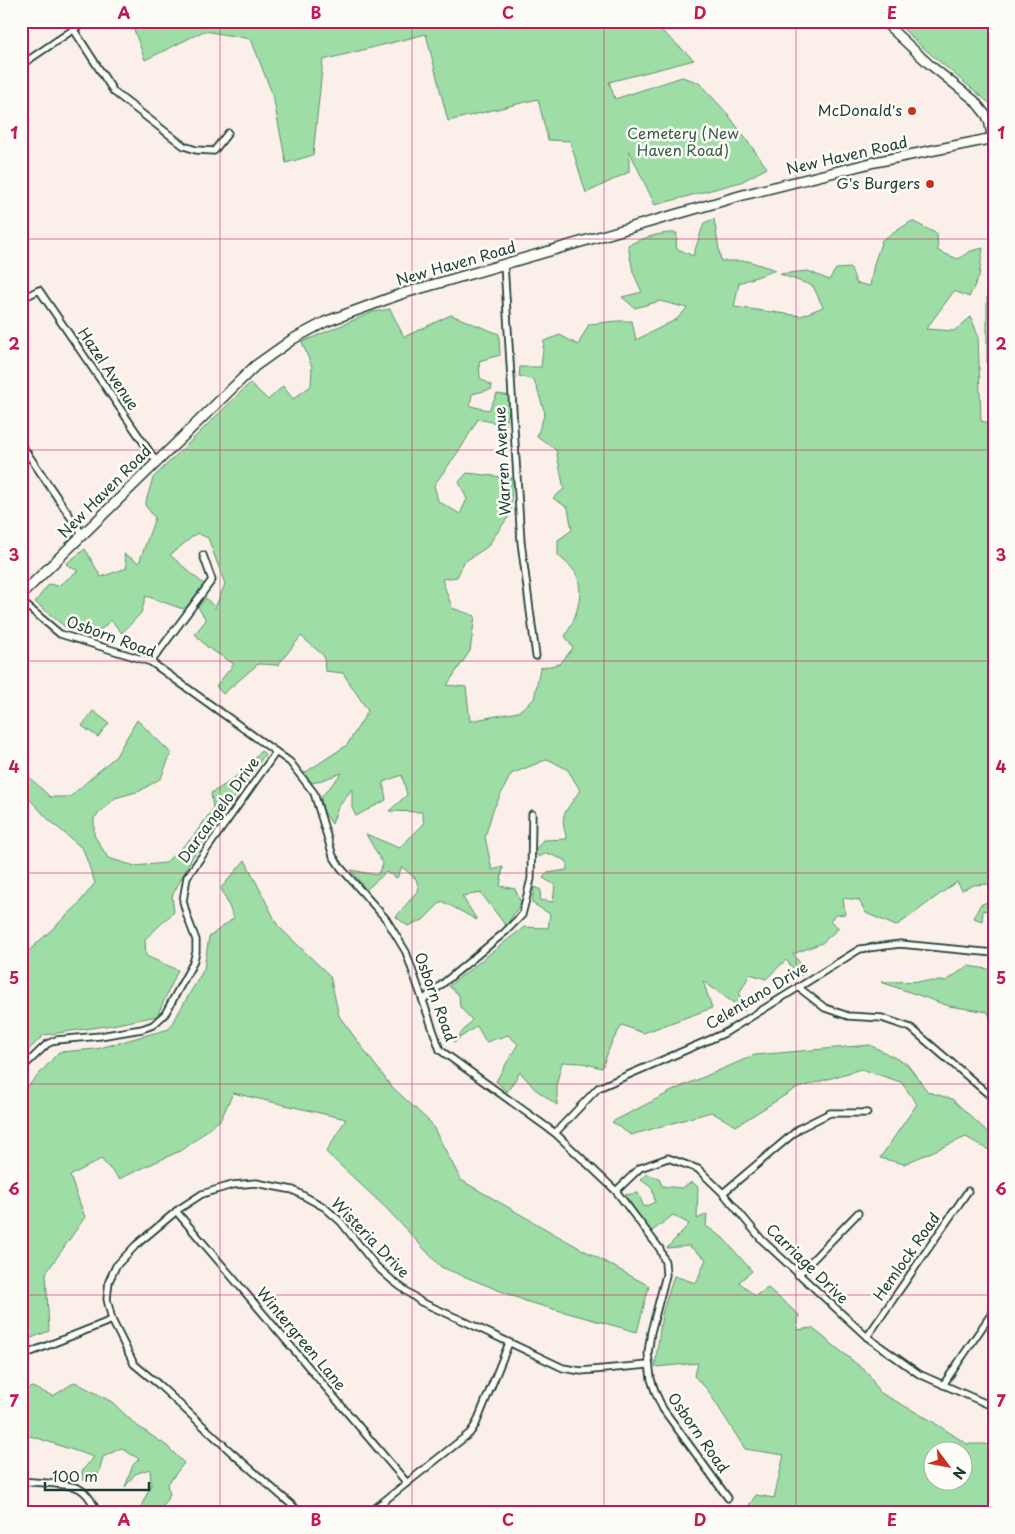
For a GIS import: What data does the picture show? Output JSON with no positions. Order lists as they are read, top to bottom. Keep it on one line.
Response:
{"streets":{"main road":["New Haven Road"],"street":["Hazel Avenue","Warren Avenue","Osborn Road","Darcangelo Drive","Celentano Drive","Wisteria Drive","Hemlock Road","Carriage Drive","Wintergreen Lane"]},"crossings":[["New Haven Road","Hazel Avenue"],["New Haven Road","Warren Avenue"],["Osborn Road","Darcangelo Drive"],["Osborn Road","Celentano Drive"],["Osborn Road","Wisteria Drive"],["Osborn Road","Carriage Drive"],["Wisteria Drive","Wintergreen Lane"],["Hemlock Road","Carriage Drive"]],"parks":["Cemetery (New Haven Road)"],"places":["McDonald's","G's Burgers"],"scale_bar":"100 m","north":"bottom right","grid":{"columns":["A","B","C","D","E"],"rows":["1","2","3","4","5","6","7"]}}
